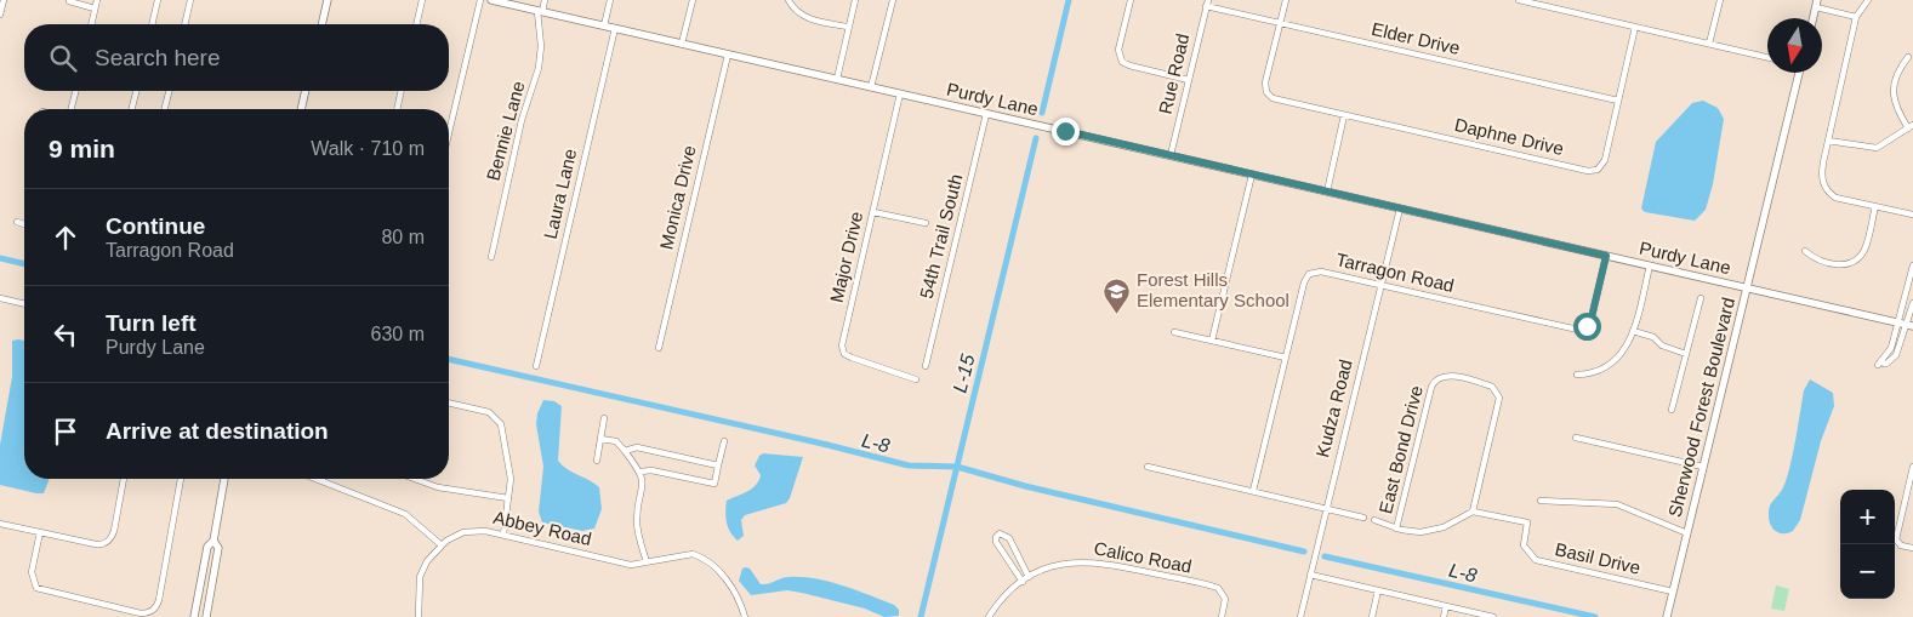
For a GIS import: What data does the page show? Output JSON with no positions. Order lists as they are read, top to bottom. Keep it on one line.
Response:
{"streets":{"street":["Elder Drive","Rue Road","Purdy Lane","Bennie Lane","Daphne Drive","Laura Lane","Monica Drive","54th Trail South","Major Drive","Tarragon Road","Sherwood Forest Boulevard","Kudza Road","East Bond Drive","Abbey Road","Calico Road","Basil Drive"]},"crossings":[["Elder Drive","Rue Road"],["Elder Drive","Daphne Drive"],["Rue Road","Purdy Lane"],["Purdy Lane","Bennie Lane"],["Purdy Lane","Laura Lane"],["Purdy Lane","Monica Drive"],["Purdy Lane","54th Trail South"],["Purdy Lane","Major Drive"],["Purdy Lane","Tarragon Road"],["Purdy Lane","Sherwood Forest Boulevard"],["Purdy Lane","Kudza Road"],["Tarragon Road","Kudza Road"],["Sherwood Forest Boulevard","Basil Drive"],["East Bond Drive","Basil Drive"]],"water":["L-15","L-8"],"places":{"school or university":["Forest Hills Elementary School"]},"north":"bottom","page":{"search":"Search here","heading":["9 min","Walk · 710 m"],"list":[["Continue","Tarragon Road","80 m"],["Turn left","Purdy Lane","630 m"],"Arrive at destination"],"map_buttons":["+","−"]}}
